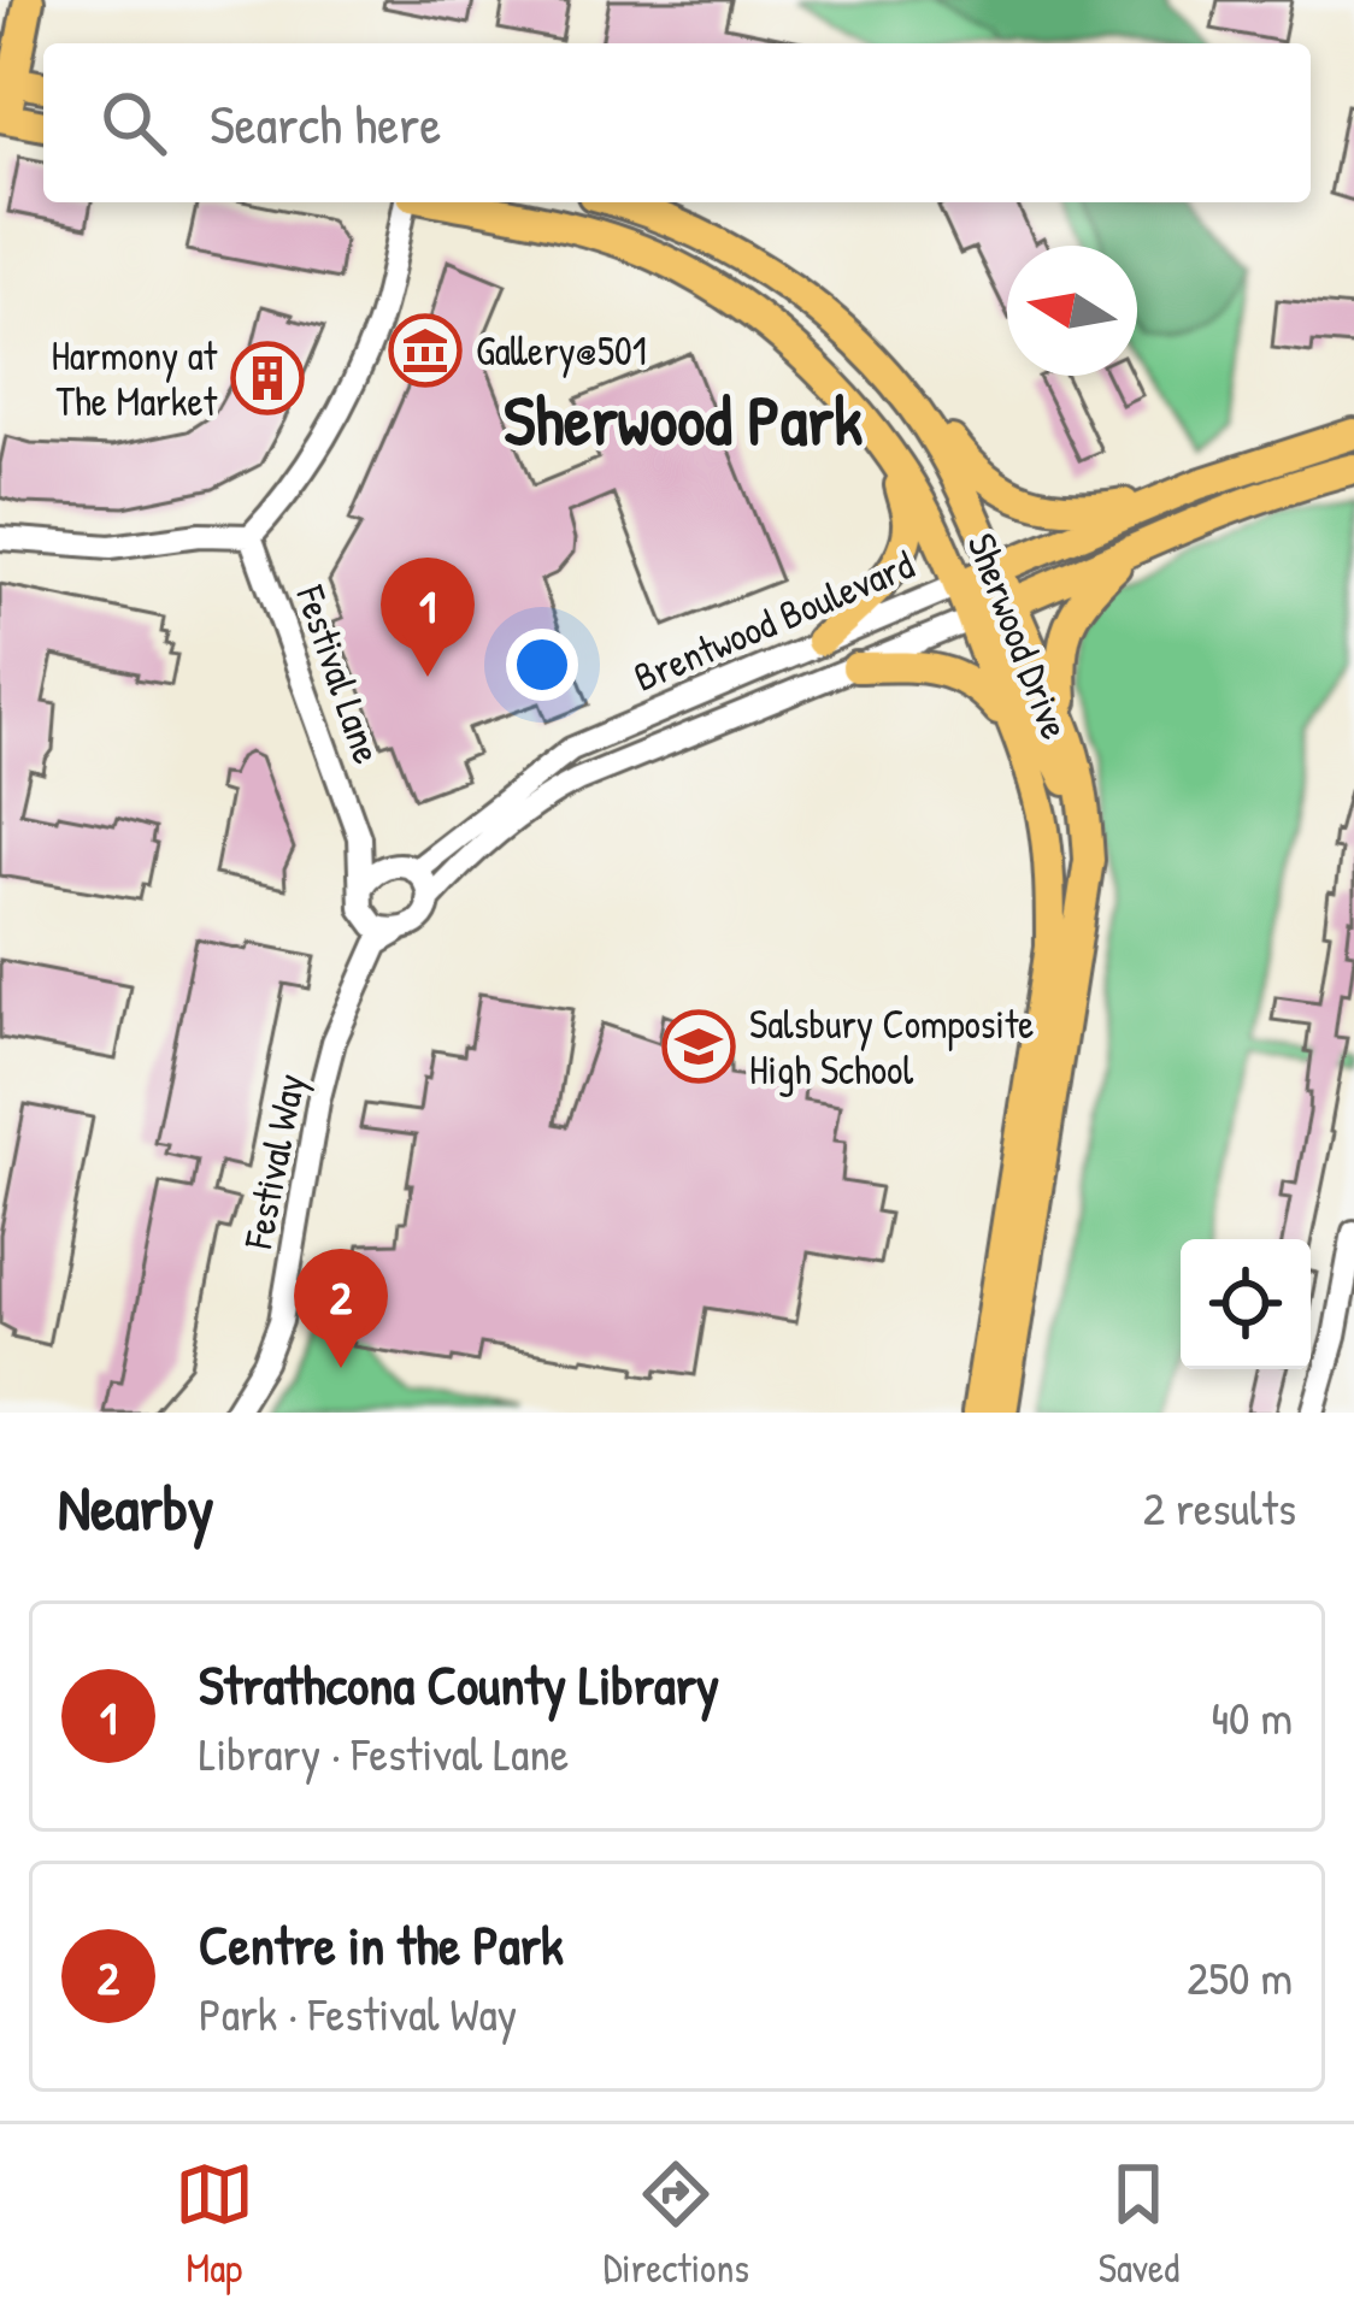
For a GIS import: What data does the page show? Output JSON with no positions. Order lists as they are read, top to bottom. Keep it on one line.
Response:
{"streets":{"main road":["Brentwood Boulevard","Sherwood Drive"],"street":["Festival Lane","Festival Way"]},"crossings":[["Brentwood Boulevard","Sherwood Drive"],["Brentwood Boulevard","Festival Lane"],["Brentwood Boulevard","Festival Way"],["Festival Lane","Festival Way"]],"districts":["Sherwood Park"],"places":{"museum":["Gallery@501"],"building":["Harmony at The Market"],"school or university":["Salsbury Composite High School"]},"north":"left","page":{"search":"Search here","pins":["1","2"],"heading":["Nearby","2 results"],"list":[{"mark":"1","name":"Strathcona County Library","note":"Library · Festival Lane","value":"40 m"},{"mark":"2","name":"Centre in the Park","note":"Park · Festival Way","value":"250 m"}],"nav":["Map","Directions","Saved"]}}
